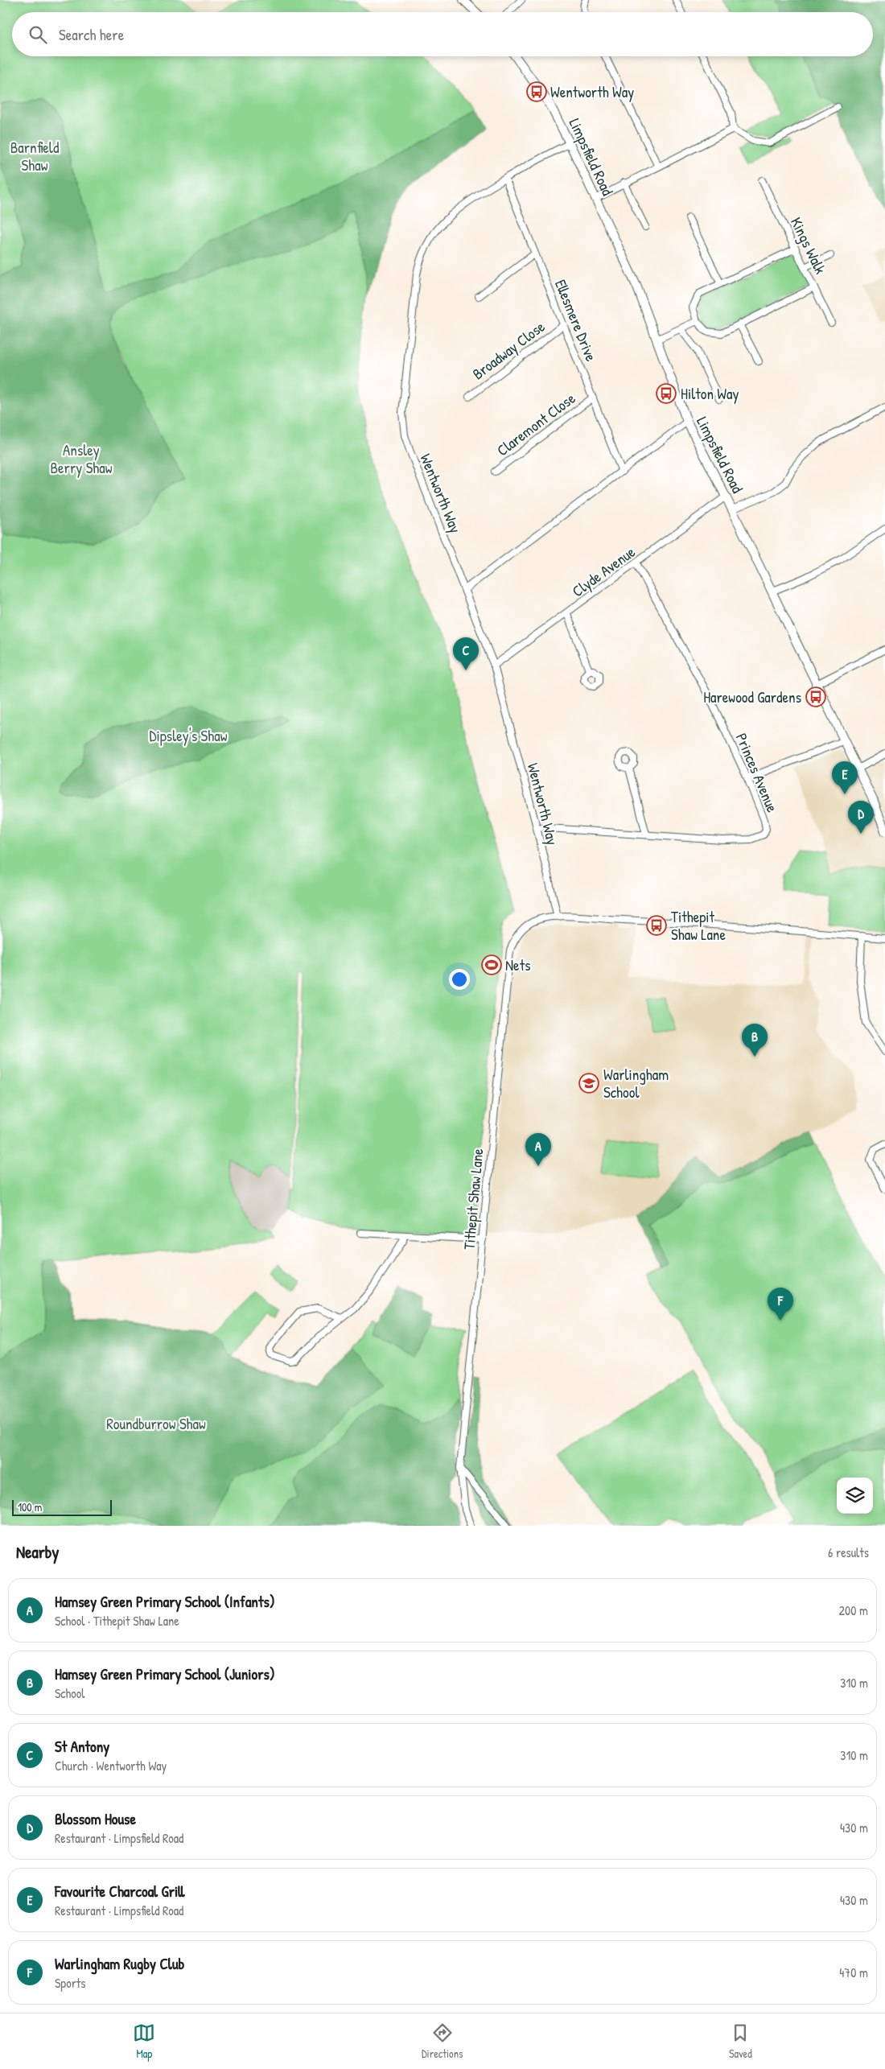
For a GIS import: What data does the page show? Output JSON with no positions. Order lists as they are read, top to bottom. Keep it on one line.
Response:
{"streets":{"main road":["Limpsfield Road"],"street":["Kings Walk","Ellesmere Drive","Broadway Close","Claremont Close","Wentworth Way","Clyde Avenue","Princes Avenue","Tithepit Shaw Lane"]},"crossings":[["Limpsfield Road","Wentworth Way"],["Limpsfield Road","Clyde Avenue"],["Ellesmere Drive","Broadway Close"],["Ellesmere Drive","Claremont Close"],["Ellesmere Drive","Wentworth Way"],["Wentworth Way","Clyde Avenue"],["Wentworth Way","Princes Avenue"],["Wentworth Way","Tithepit Shaw Lane"],["Clyde Avenue","Princes Avenue"]],"parks":["Barnfield Shaw","Ansley Berry Shaw","Dipsley's Shaw","Roundburrow Shaw"],"places":{"bus stop":["Wentworth Way","Hilton Way","Harewood Gardens","Tithepit Shaw Lane"],"sports":["Nets"],"school or university":["Warlingham School"]},"scale_bar":"100 m","page":{"search":"Search here","pins":["C","E","D","B","A","F"],"scale":"100 m","heading":["Nearby","6 results"],"list":[{"mark":"A","name":"Hamsey Green Primary School (Infants)","note":"School · Tithepit Shaw Lane","value":"200 m"},{"mark":"B","name":"Hamsey Green Primary School (Juniors)","note":"School","value":"310 m"},{"mark":"C","name":"St Antony","note":"Church · Wentworth Way","value":"310 m"},{"mark":"D","name":"Blossom House","note":"Restaurant · Limpsfield Road","value":"430 m"},{"mark":"E","name":"Favourite Charcoal Grill","note":"Restaurant · Limpsfield Road","value":"430 m"},{"mark":"F","name":"Warlingham Rugby Club","note":"Sports","value":"470 m"}],"nav":["Map","Directions","Saved"]}}
